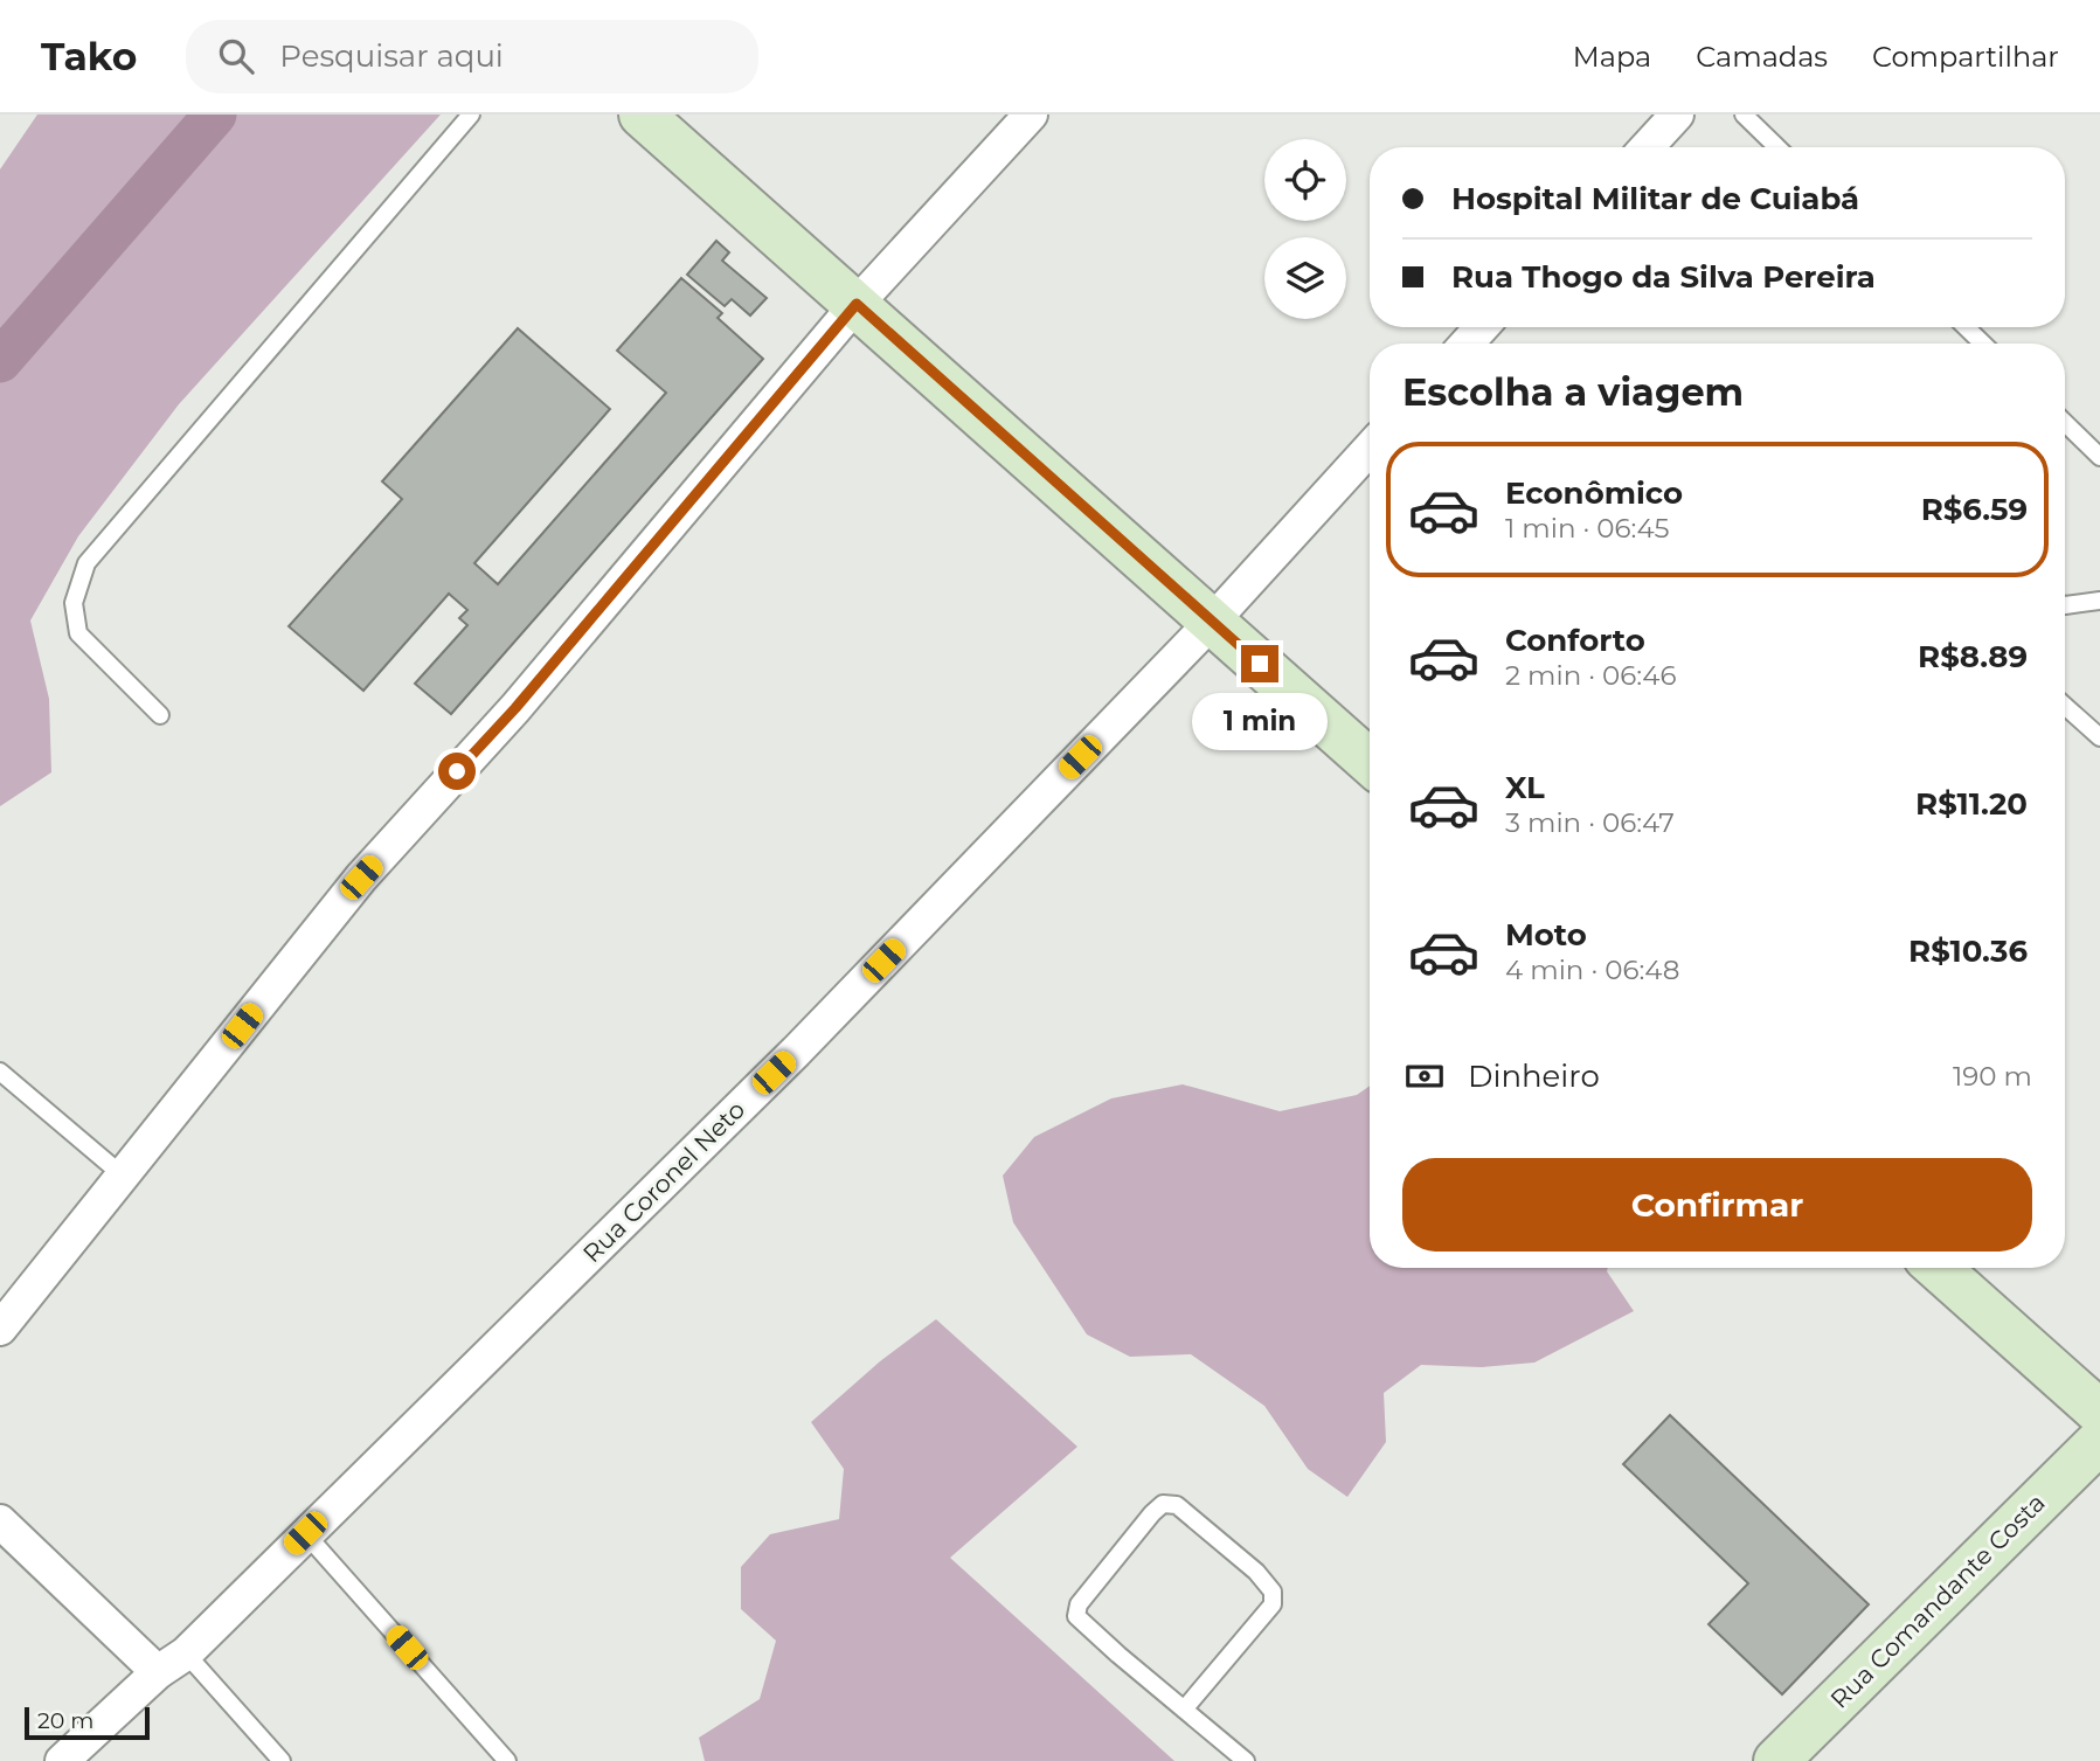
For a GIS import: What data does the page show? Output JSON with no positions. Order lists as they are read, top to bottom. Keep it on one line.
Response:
{"streets":{"street":["Rua Coronel Neto","Rua Comandante Costa"]},"scale_bar":"20 m","page":{"header":"Tako","search":"Pesquisar aqui","nav":["Mapa","Camadas","Compartilhar"],"banner":["Hospital Militar de Cuiabá","Rua Thogo da Silva Pereira"],"heading":"Escolha a viagem","list":[{"name":"Econômico","note":"1 min · 06:45","value":"R$6.59"},{"name":"Conforto","note":"2 min · 06:46","value":"R$8.89"},{"name":"XL","note":"3 min · 06:47","value":"R$11.20"},{"name":"Moto","note":"4 min · 06:48","value":"R$10.36"}],"bubble":"1 min","pay":["Dinheiro","190 m"],"buttons":"Confirmar","scale":"20 m"}}
